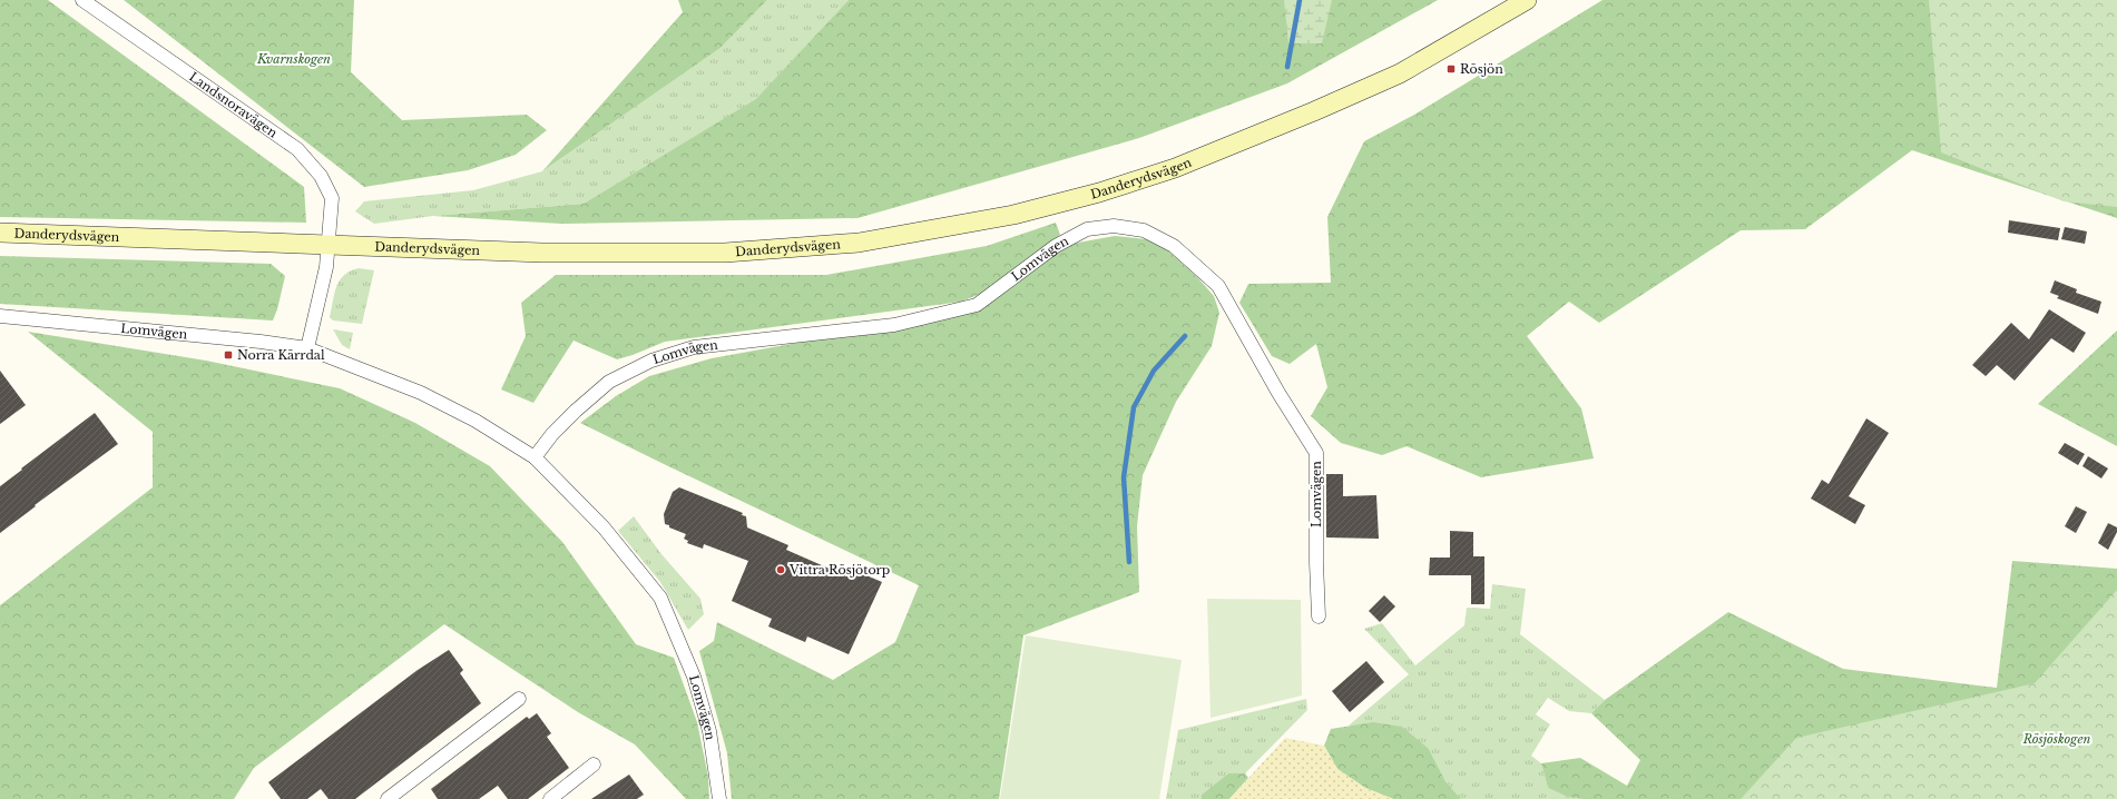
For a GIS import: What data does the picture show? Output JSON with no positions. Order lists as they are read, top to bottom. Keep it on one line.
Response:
{"streets":{"main road":["Danderydsvägen"],"street":["Landsnoravägen","Lomvägen"]},"crossings":[["Landsnoravägen","Danderydsvägen"]],"parks":["Kvarnskogen","Rösjöskogen"],"places":{"transit":["Rösjön","Norra Kärrdal"],"other":["Vittra Rösjötorp"]}}
